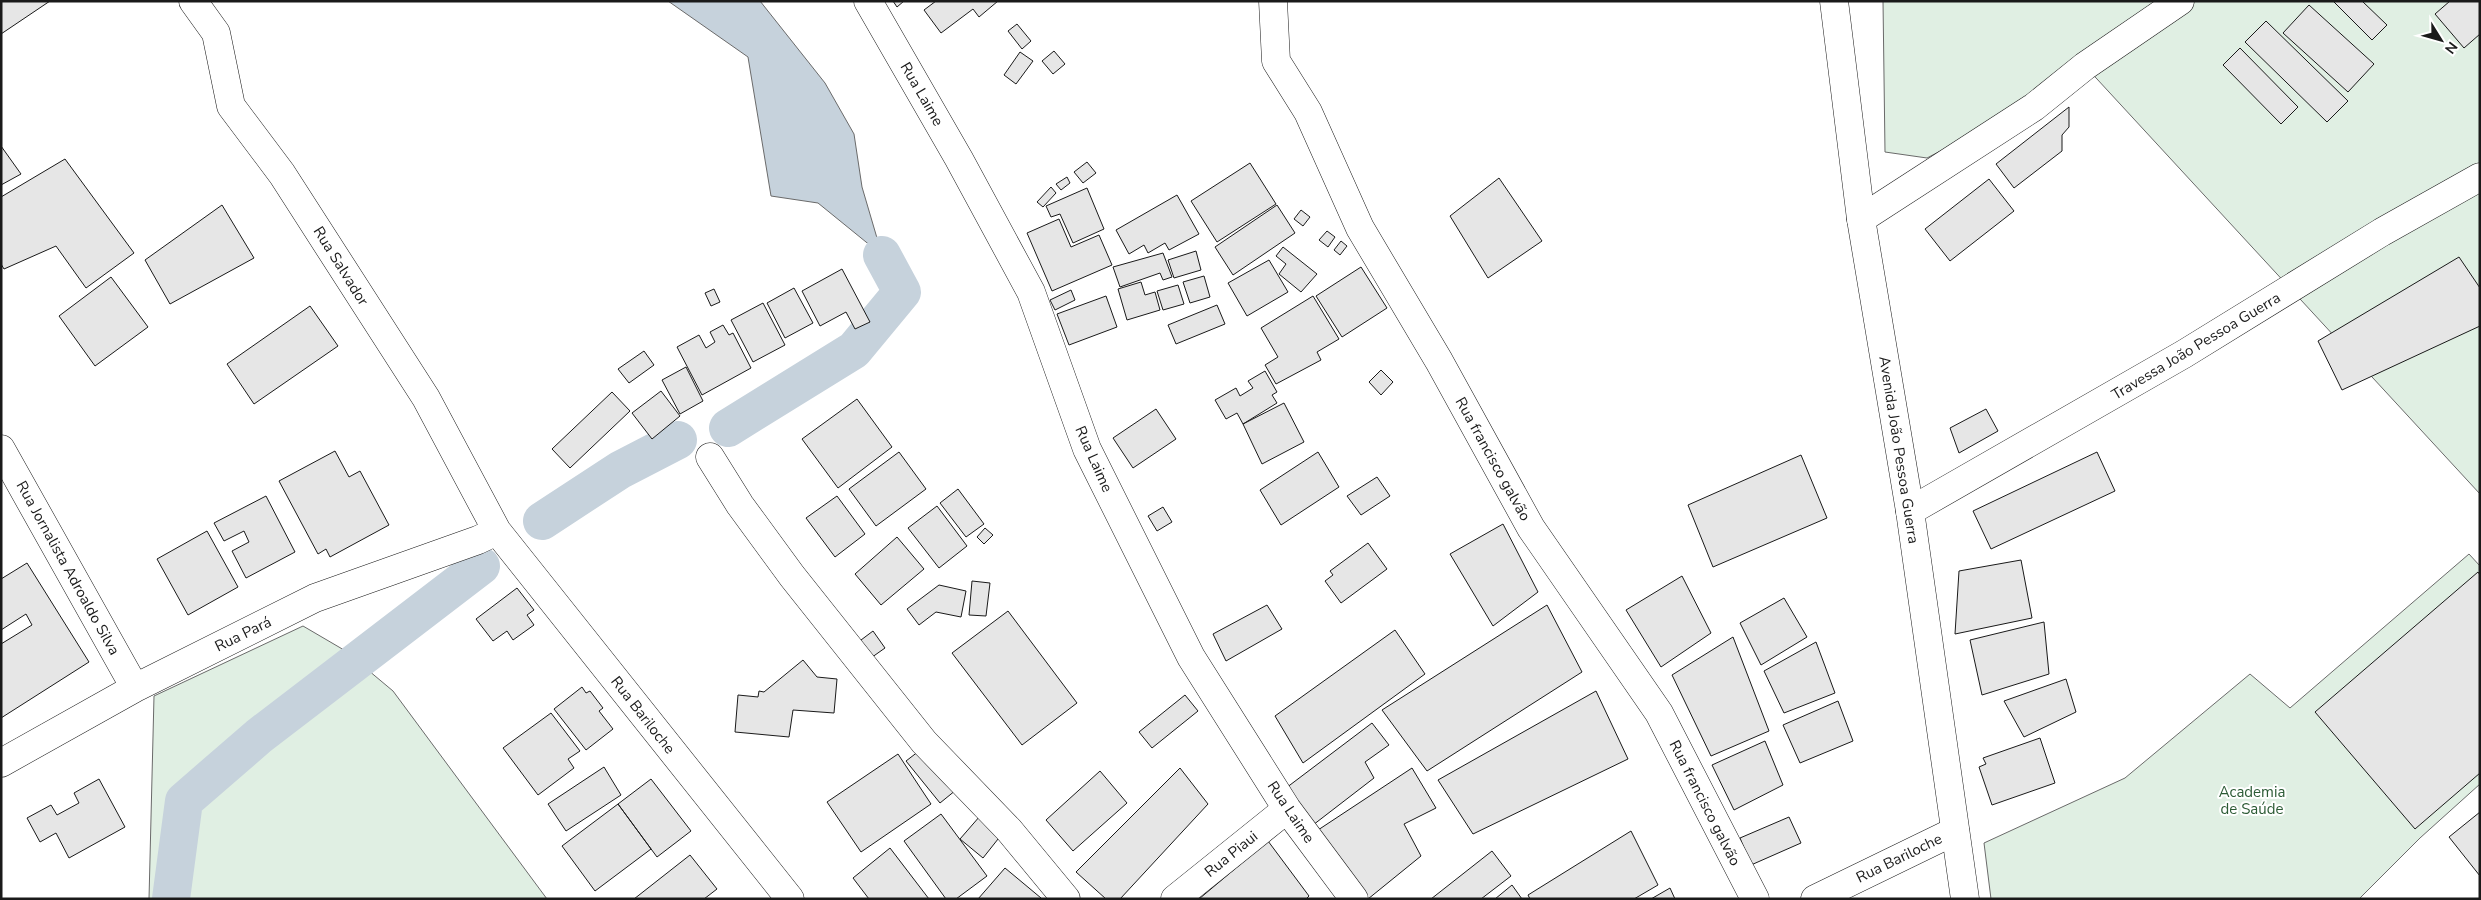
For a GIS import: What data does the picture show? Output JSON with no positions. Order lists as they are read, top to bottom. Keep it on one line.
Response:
{"streets":{"street":["Rua Laime","Rua Salvador","Travessa João Pessoa Guerra","Avenida João Pessoa Guerra","Rua francisco galvão","Rua Jornalista Adroaldo Silva","Rua Pará","Rua Bariloche","Rua Piaui"]},"crossings":[["Rua Laime","Rua Piaui"],["Rua Salvador","Rua Pará"],["Rua Salvador","Rua Bariloche"],["Travessa João Pessoa Guerra","Avenida João Pessoa Guerra"],["Avenida João Pessoa Guerra","Rua Bariloche"],["Rua Jornalista Adroaldo Silva","Rua Pará"],["Rua Pará","Rua Bariloche"]],"parks":["Academia de Saúde"],"north":"bottom right"}
